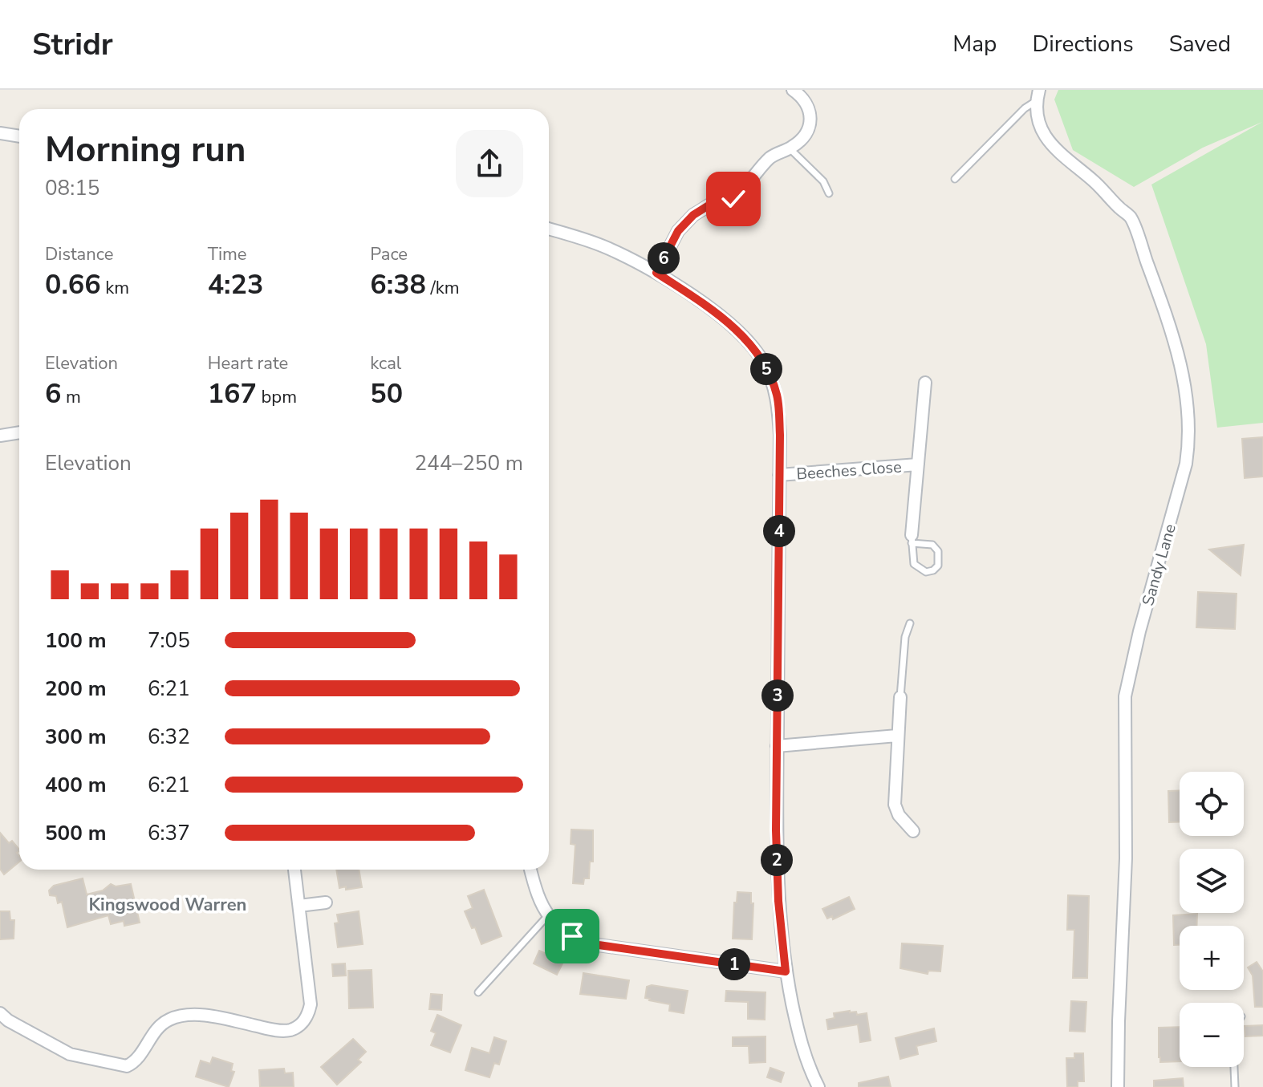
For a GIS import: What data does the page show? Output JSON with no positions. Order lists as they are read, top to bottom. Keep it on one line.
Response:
{"streets":{"street":["Beeches Close","Sandy Lane"]},"districts":["Kingswood Warren"],"page":{"header":"Stridr","nav":["Map","Directions","Saved"],"heading":["Morning run","08:15"],"stats":[["Distance","0.66 km"],["Time","4:23"],["Pace","6:38 /km"],["Elevation","6 m"],["Heart rate","167 bpm"],["kcal","50"]],"pins":["6","5","4","3","2","1"],"chart":["Elevation","244–250 m"],"list":[{"name":"100 m","note":"7:05"},{"name":"200 m","note":"6:21"},{"name":"300 m","note":"6:32"},{"name":"400 m","note":"6:21"},{"name":"500 m","note":"6:37"}],"map_buttons":["+","−"]}}
